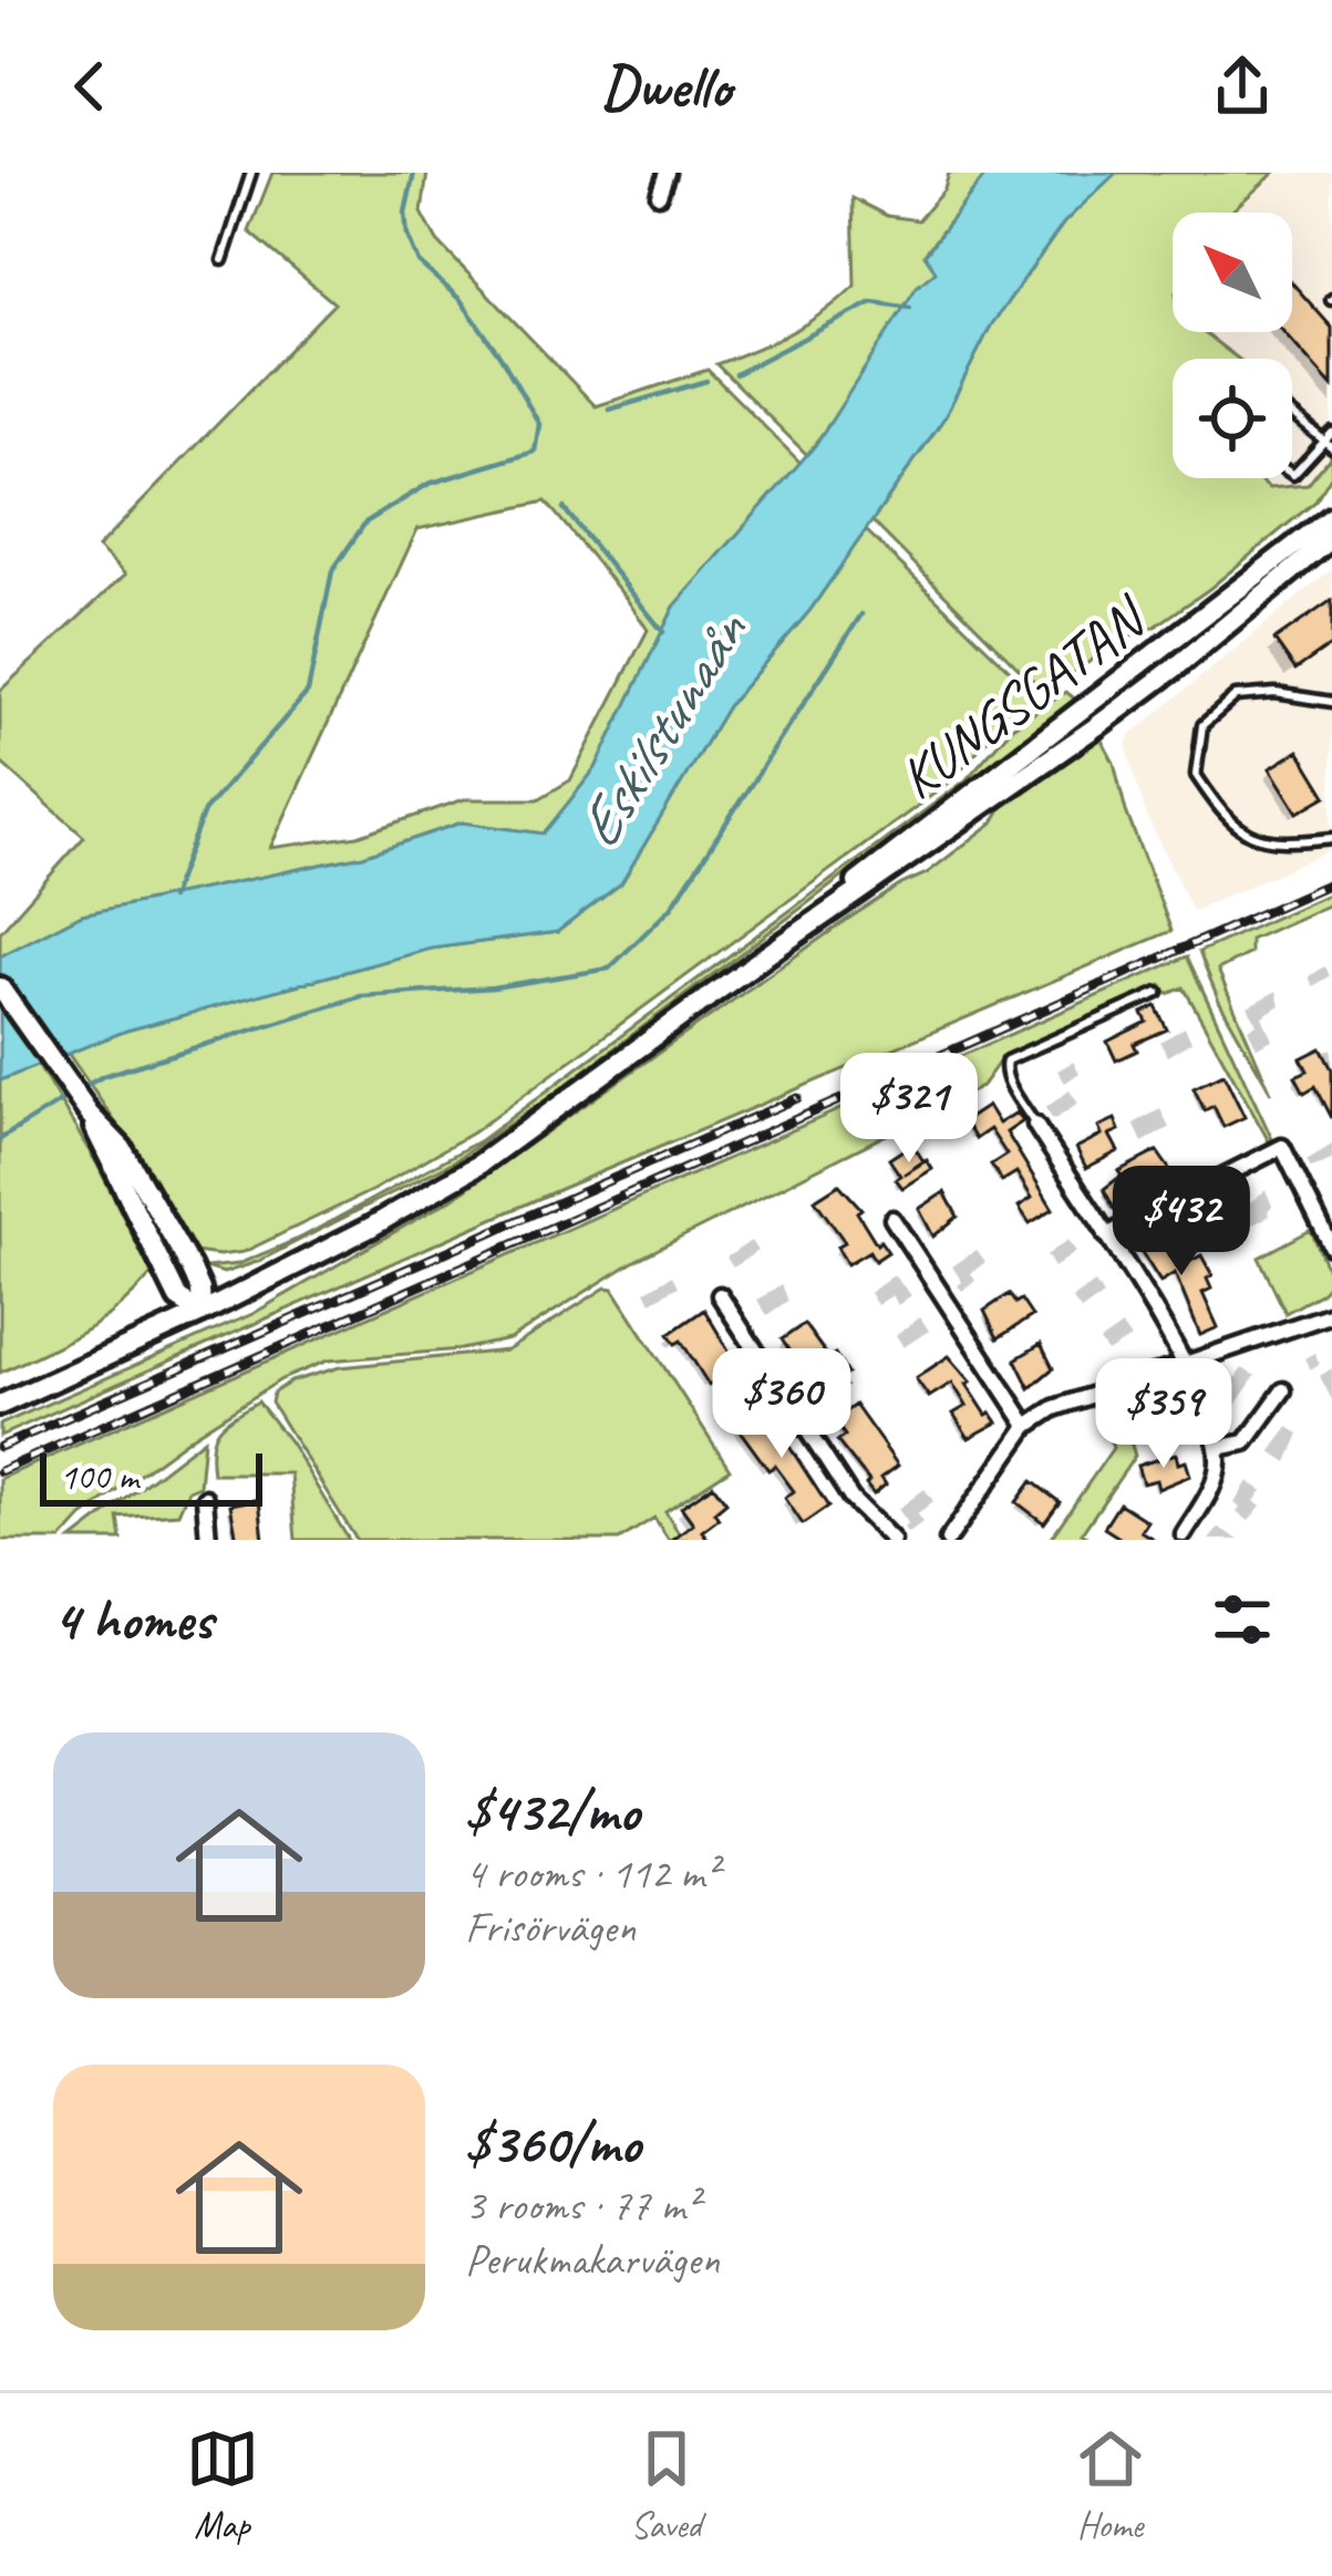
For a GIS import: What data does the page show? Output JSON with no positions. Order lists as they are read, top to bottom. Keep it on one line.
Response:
{"streets":{"main road":["KUNGSGATAN"]},"water":["Eskilstunaån"],"scale_bar":"100 m","north":"top left","page":{"header":"Dwello","price":["$321","$432","$360","$359"],"scale":"100 m","heading":"4 homes","list":[{"name":"$432/mo","note":"4 rooms · 112 m² · Frisörvägen"},{"name":"$360/mo","note":"3 rooms · 77 m² · Perukmakarvägen"}],"tabs":["Map","Saved","Home"]}}
